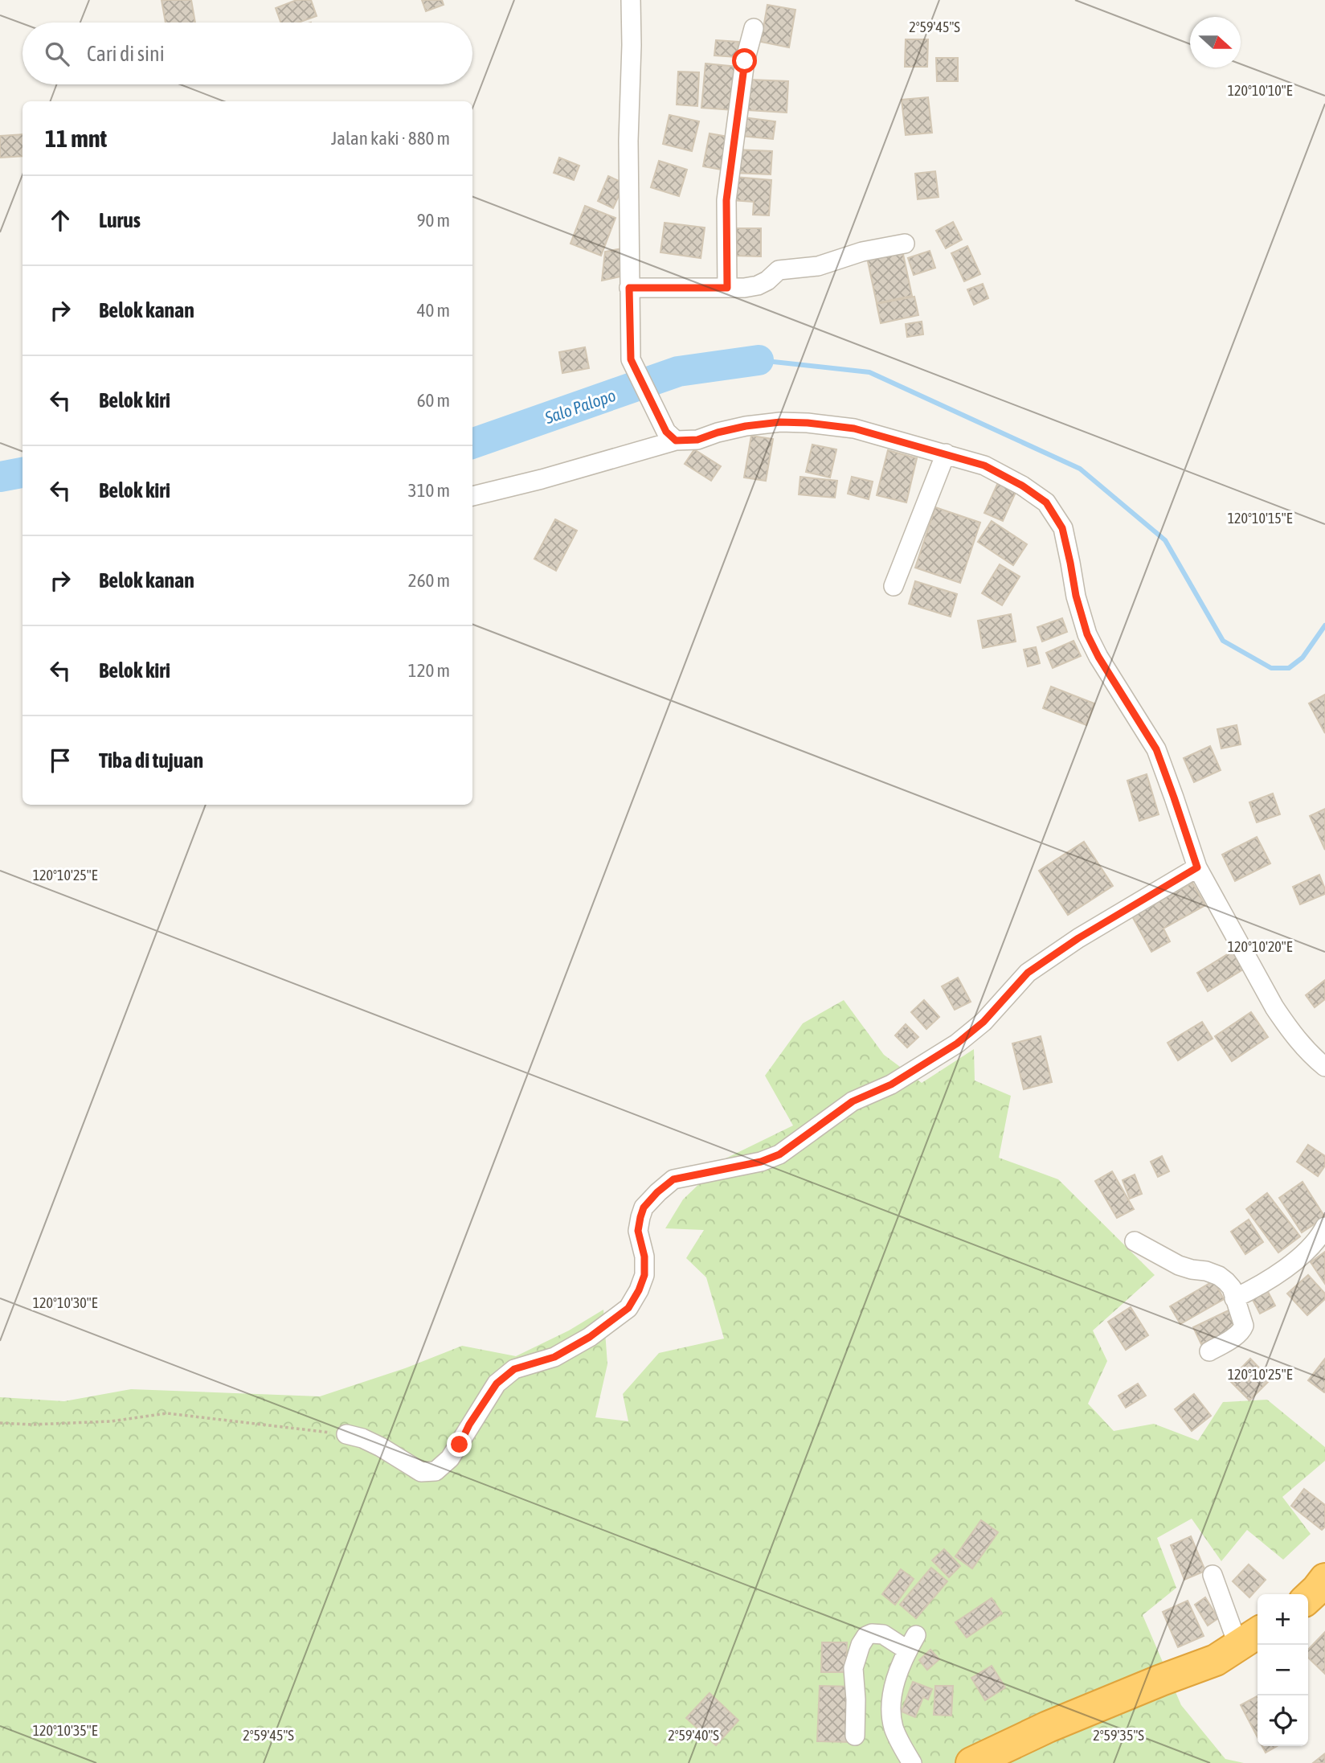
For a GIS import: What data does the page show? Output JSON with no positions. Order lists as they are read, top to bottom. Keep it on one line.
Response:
{"water":["Salo Palopo"],"north":"right","page":{"search":"Cari di sini","heading":["11 mnt","Jalan kaki · 880 m"],"list":[["Lurus","90 m"],["Belok kanan","40 m"],["Belok kiri","60 m"],["Belok kiri","310 m"],["Belok kanan","260 m"],["Belok kiri","120 m"],"Tiba di tujuan"],"map_buttons":["+","−"]},"coordinates":["2°59'45\"S","120°10'10\"E","120°10'15\"E","120°10'25\"E","120°10'20\"E","120°10'30\"E","120°10'35\"E","2°59'40\"S","2°59'35\"S"]}
